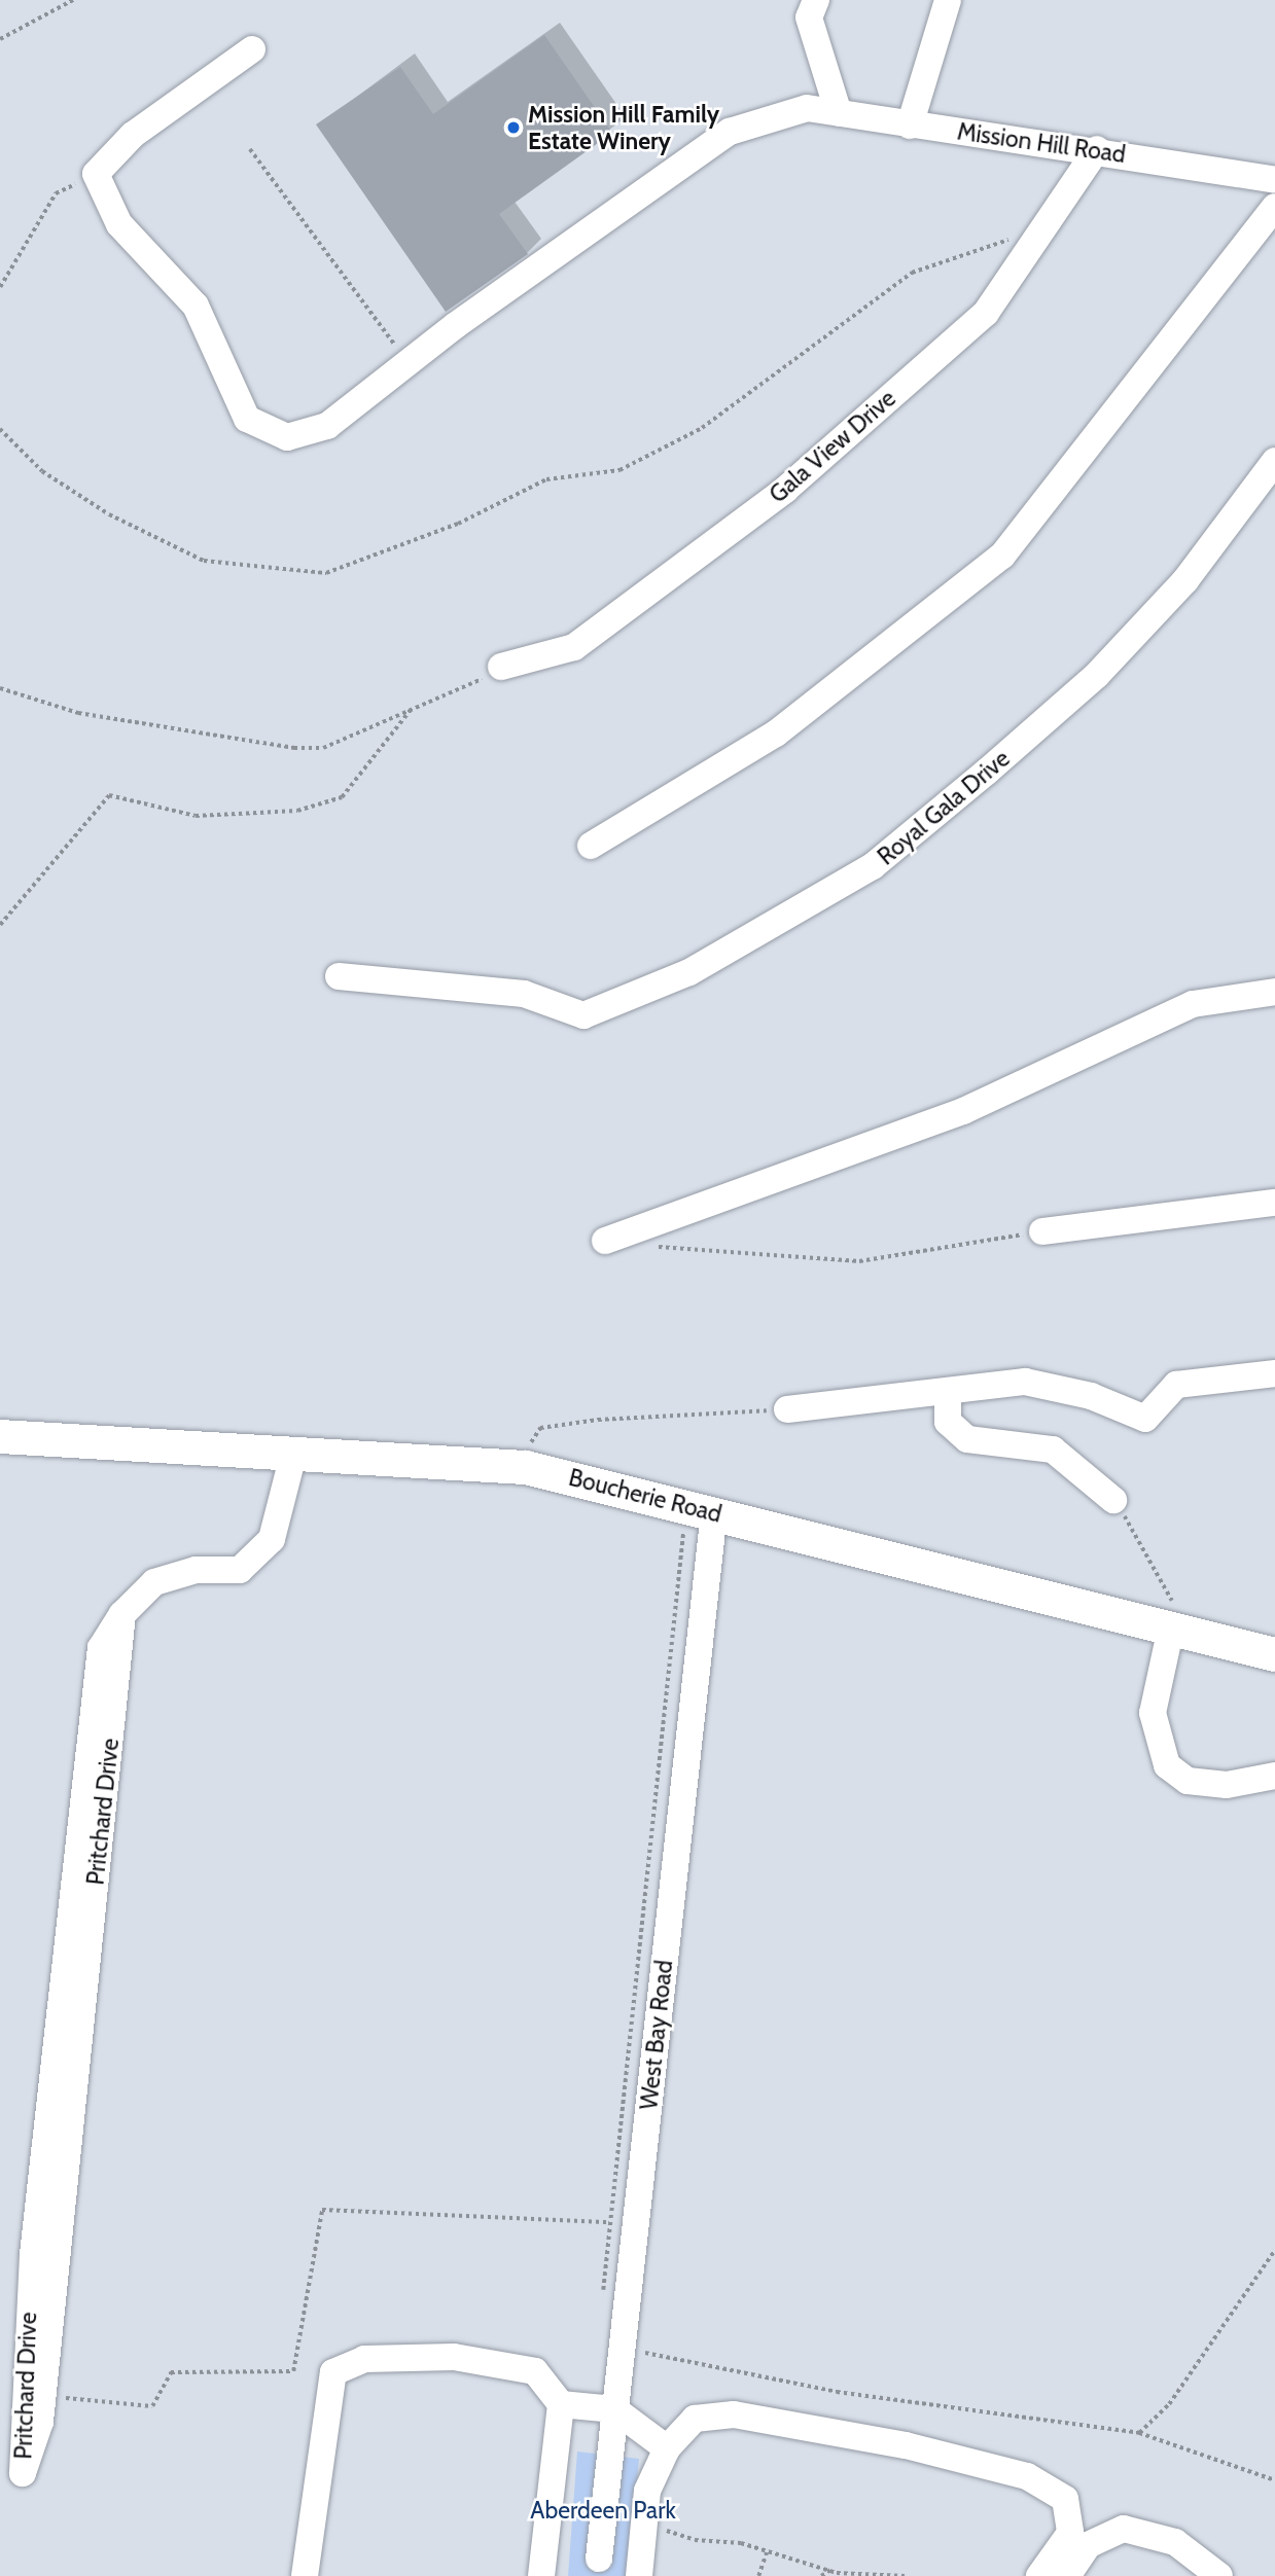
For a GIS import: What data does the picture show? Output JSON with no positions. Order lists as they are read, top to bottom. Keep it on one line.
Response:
{"streets":{"main road":["Boucherie Road"],"street":["Mission Hill Road","Gala View Drive","Royal Gala Drive","Pritchard Drive","West Bay Road"]},"crossings":[["Mission Hill Road","Gala View Drive"],["Boucherie Road","Pritchard Drive"],["Boucherie Road","West Bay Road"]],"parks":["Aberdeen Park"],"places":["Mission Hill Family Estate Winery"]}
